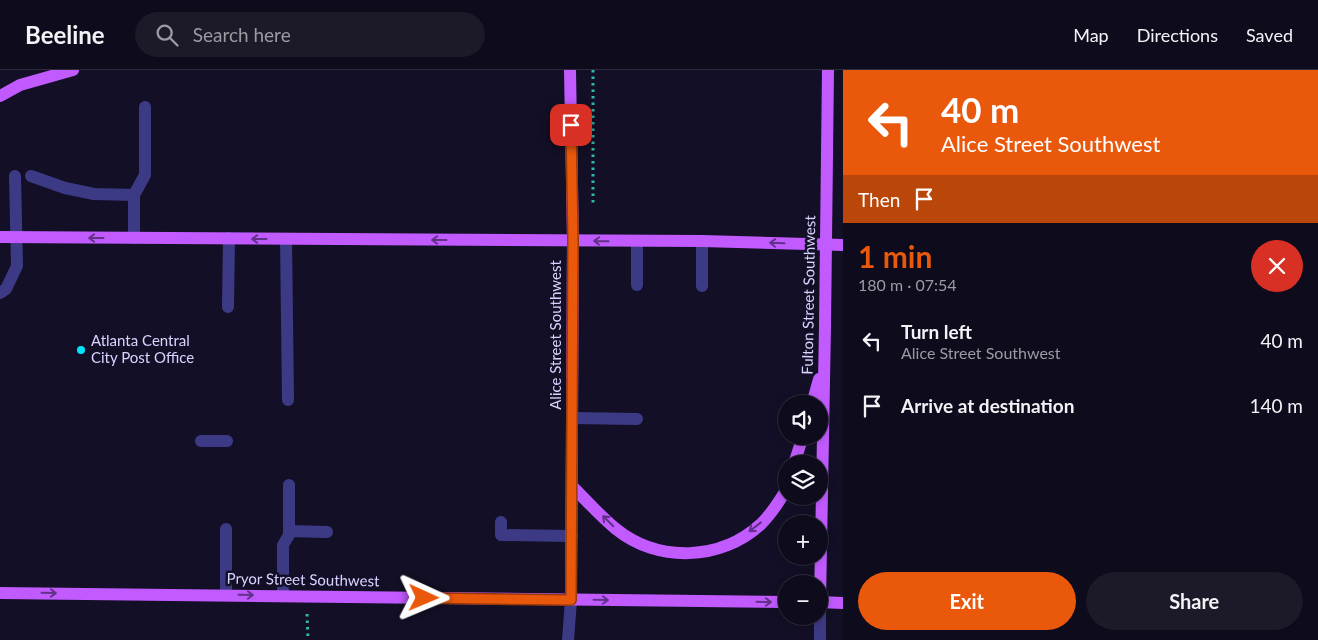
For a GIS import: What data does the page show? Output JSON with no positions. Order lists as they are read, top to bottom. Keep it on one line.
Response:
{"streets":{"main road":["Fulton Street Southwest","Alice Street Southwest","Pryor Street Southwest"]},"crossings":[["Alice Street Southwest","Pryor Street Southwest"]],"one_way":["Pryor Street Southwest"],"places":["Atlanta Central City Post Office"],"page":{"header":"Beeline","search":"Search here","nav":["Map","Directions","Saved"],"turn":["40 m","Alice Street Southwest"],"then":"Then","heading":["1 min","180 m · 07:54"],"list":[{"name":"Turn left","note":"Alice Street Southwest","value":"40 m"},{"name":"Arrive at destination","value":"140 m"}],"map_buttons":["+","−"],"buttons":["Exit","Share"]}}
